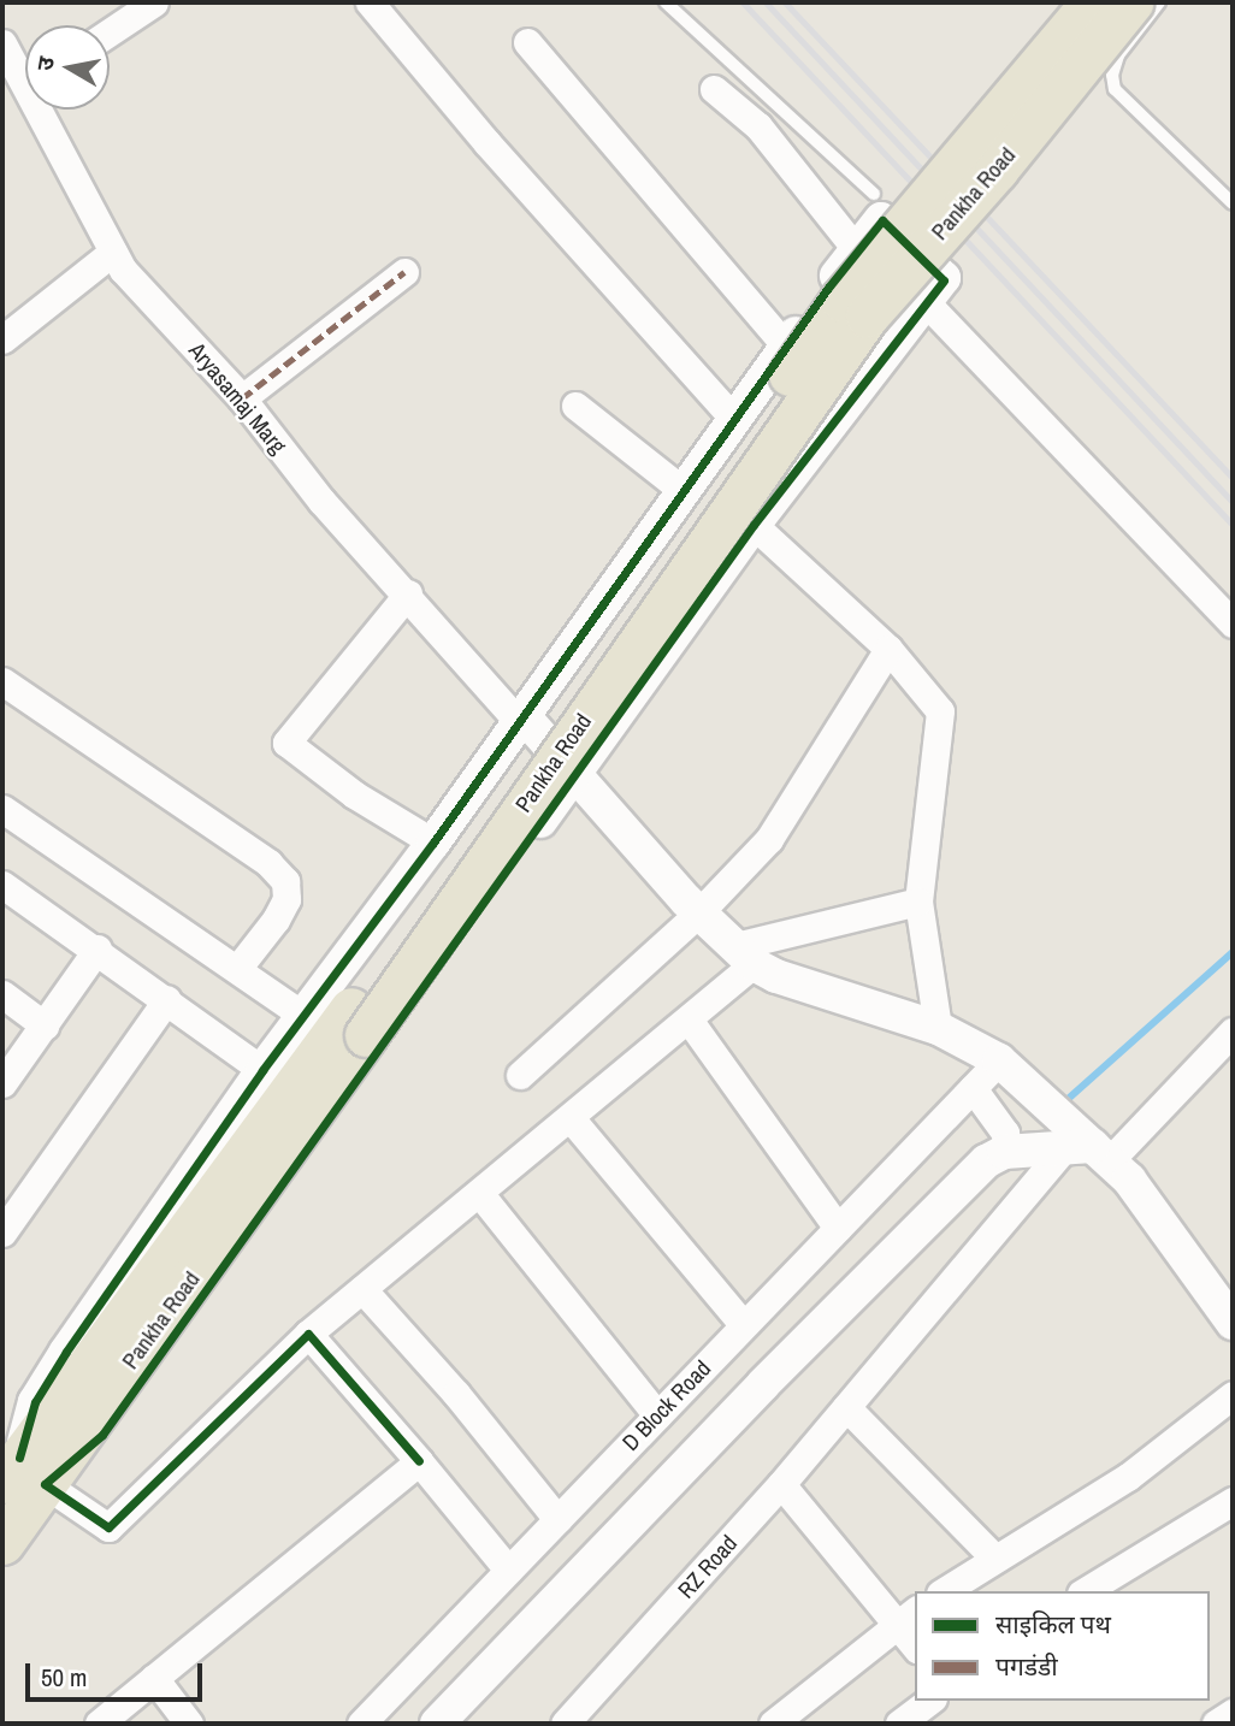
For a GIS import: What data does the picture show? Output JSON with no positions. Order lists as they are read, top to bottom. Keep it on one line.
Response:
{"streets":{"main road":["Pankha Road"],"street":["Aryasamaj Marg","D Block Road","RZ Road"]},"legend":["साइकिल पथ","पगडंडी"],"scale_bar":"50 m","north":"left"}
